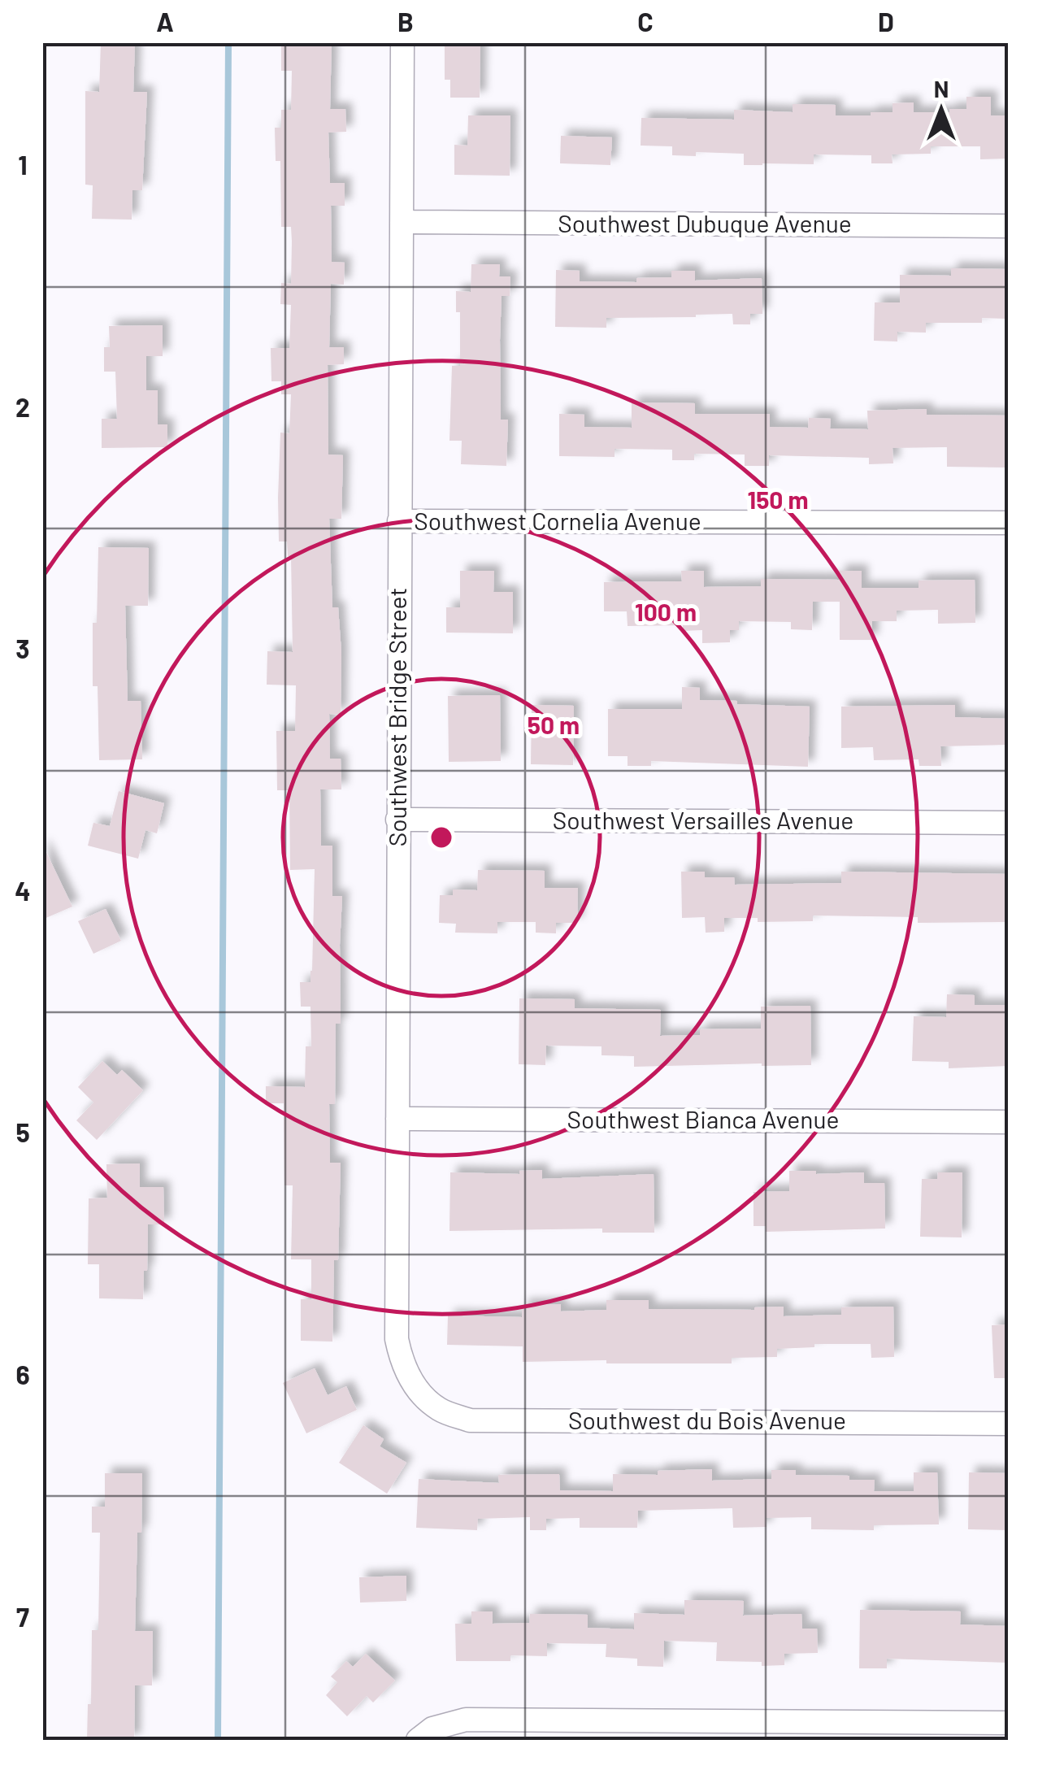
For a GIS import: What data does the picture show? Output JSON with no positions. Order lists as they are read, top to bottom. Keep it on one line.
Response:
{"streets":{"street":["Southwest Dubuque Avenue","Southwest Cornelia Avenue","Southwest Bridge Street","Southwest Versailles Avenue","Southwest Bianca Avenue","Southwest du Bois Avenue"]},"crossings":[["Southwest Dubuque Avenue","Southwest Bridge Street"],["Southwest Cornelia Avenue","Southwest Bridge Street"],["Southwest Bridge Street","Southwest Versailles Avenue"],["Southwest Bridge Street","Southwest Bianca Avenue"],["Southwest Bridge Street","Southwest du Bois Avenue"]],"north":"top","grid":{"columns":["A","B","C","D"],"rows":["1","2","3","4","5","6","7"]},"rings":["150 m","100 m","50 m"]}
